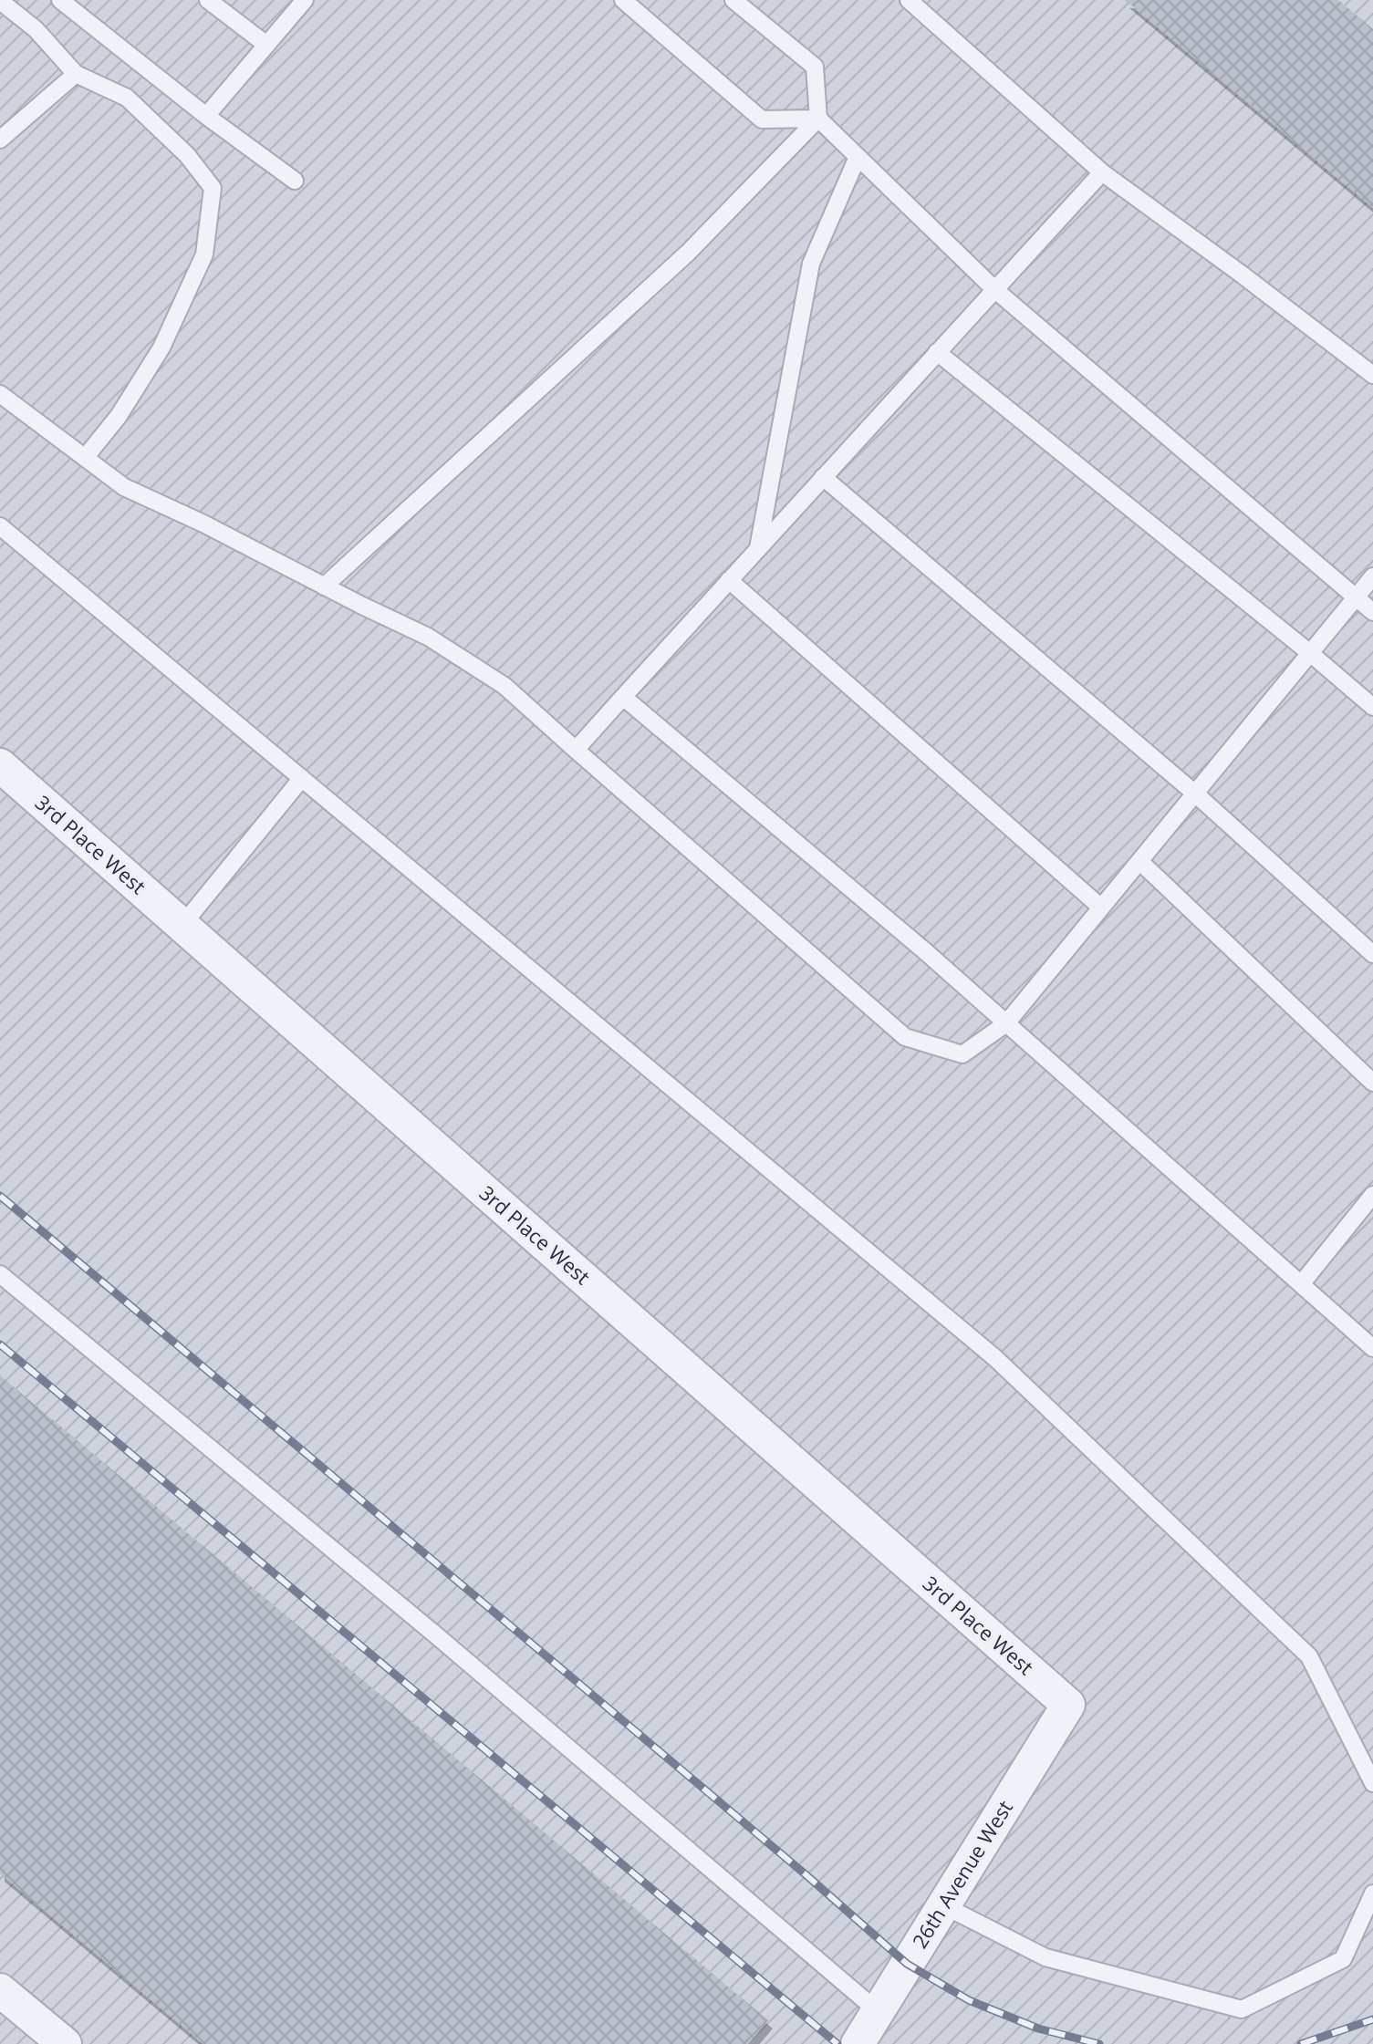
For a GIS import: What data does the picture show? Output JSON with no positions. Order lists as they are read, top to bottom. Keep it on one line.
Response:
{"streets":{"street":["3rd Place West","26th Avenue West"]},"crossings":[["3rd Place West","26th Avenue West"]]}
